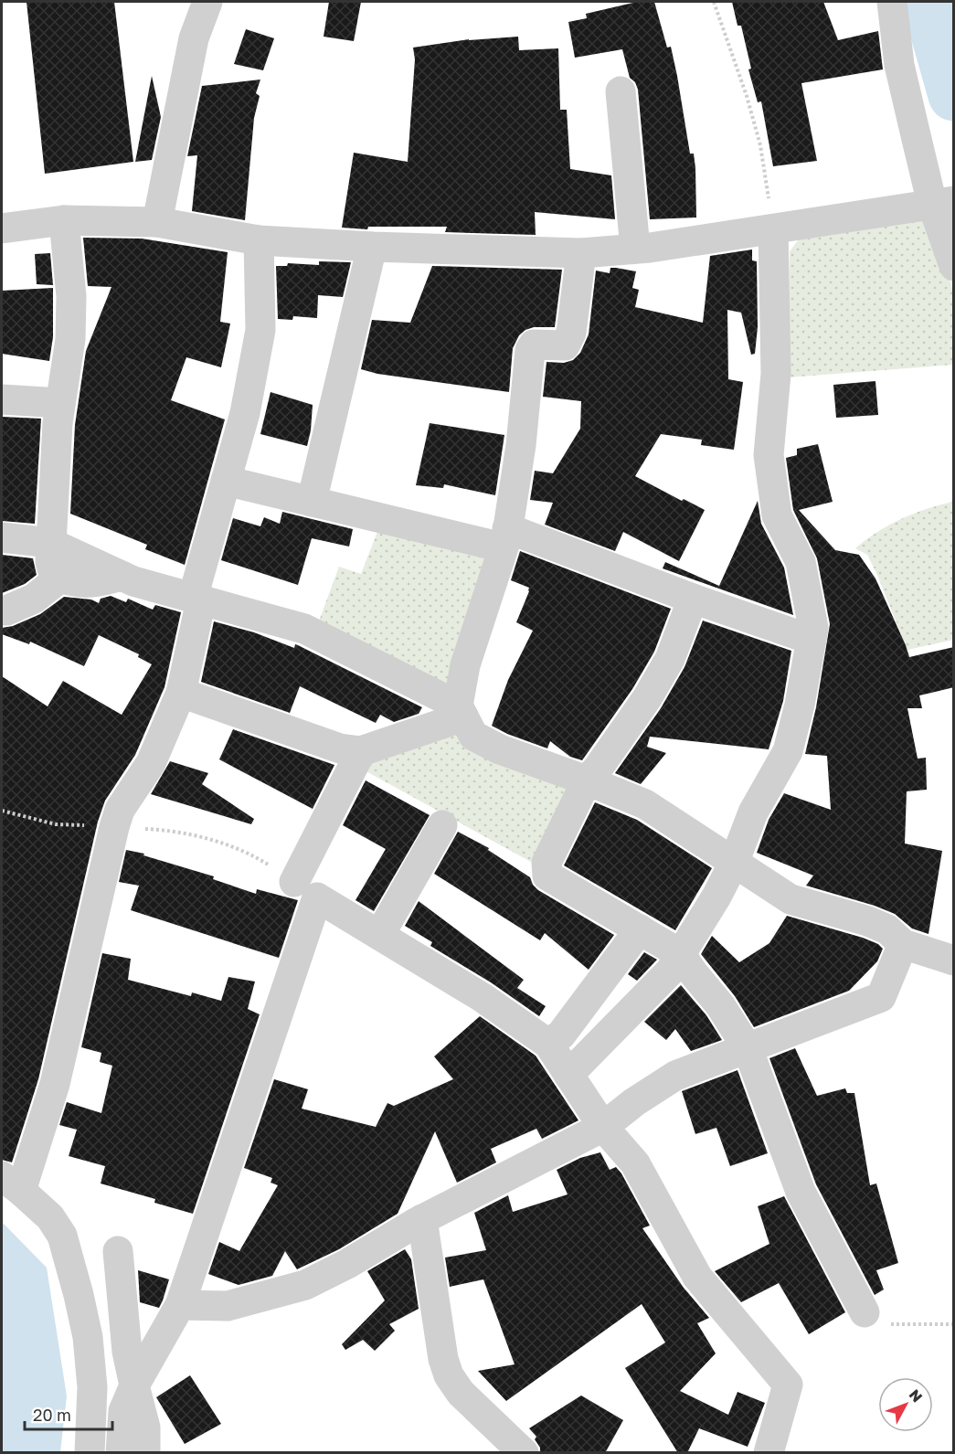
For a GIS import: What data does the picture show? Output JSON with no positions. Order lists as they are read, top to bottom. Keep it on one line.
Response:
{"scale_bar":"20 m","north":"top right"}
